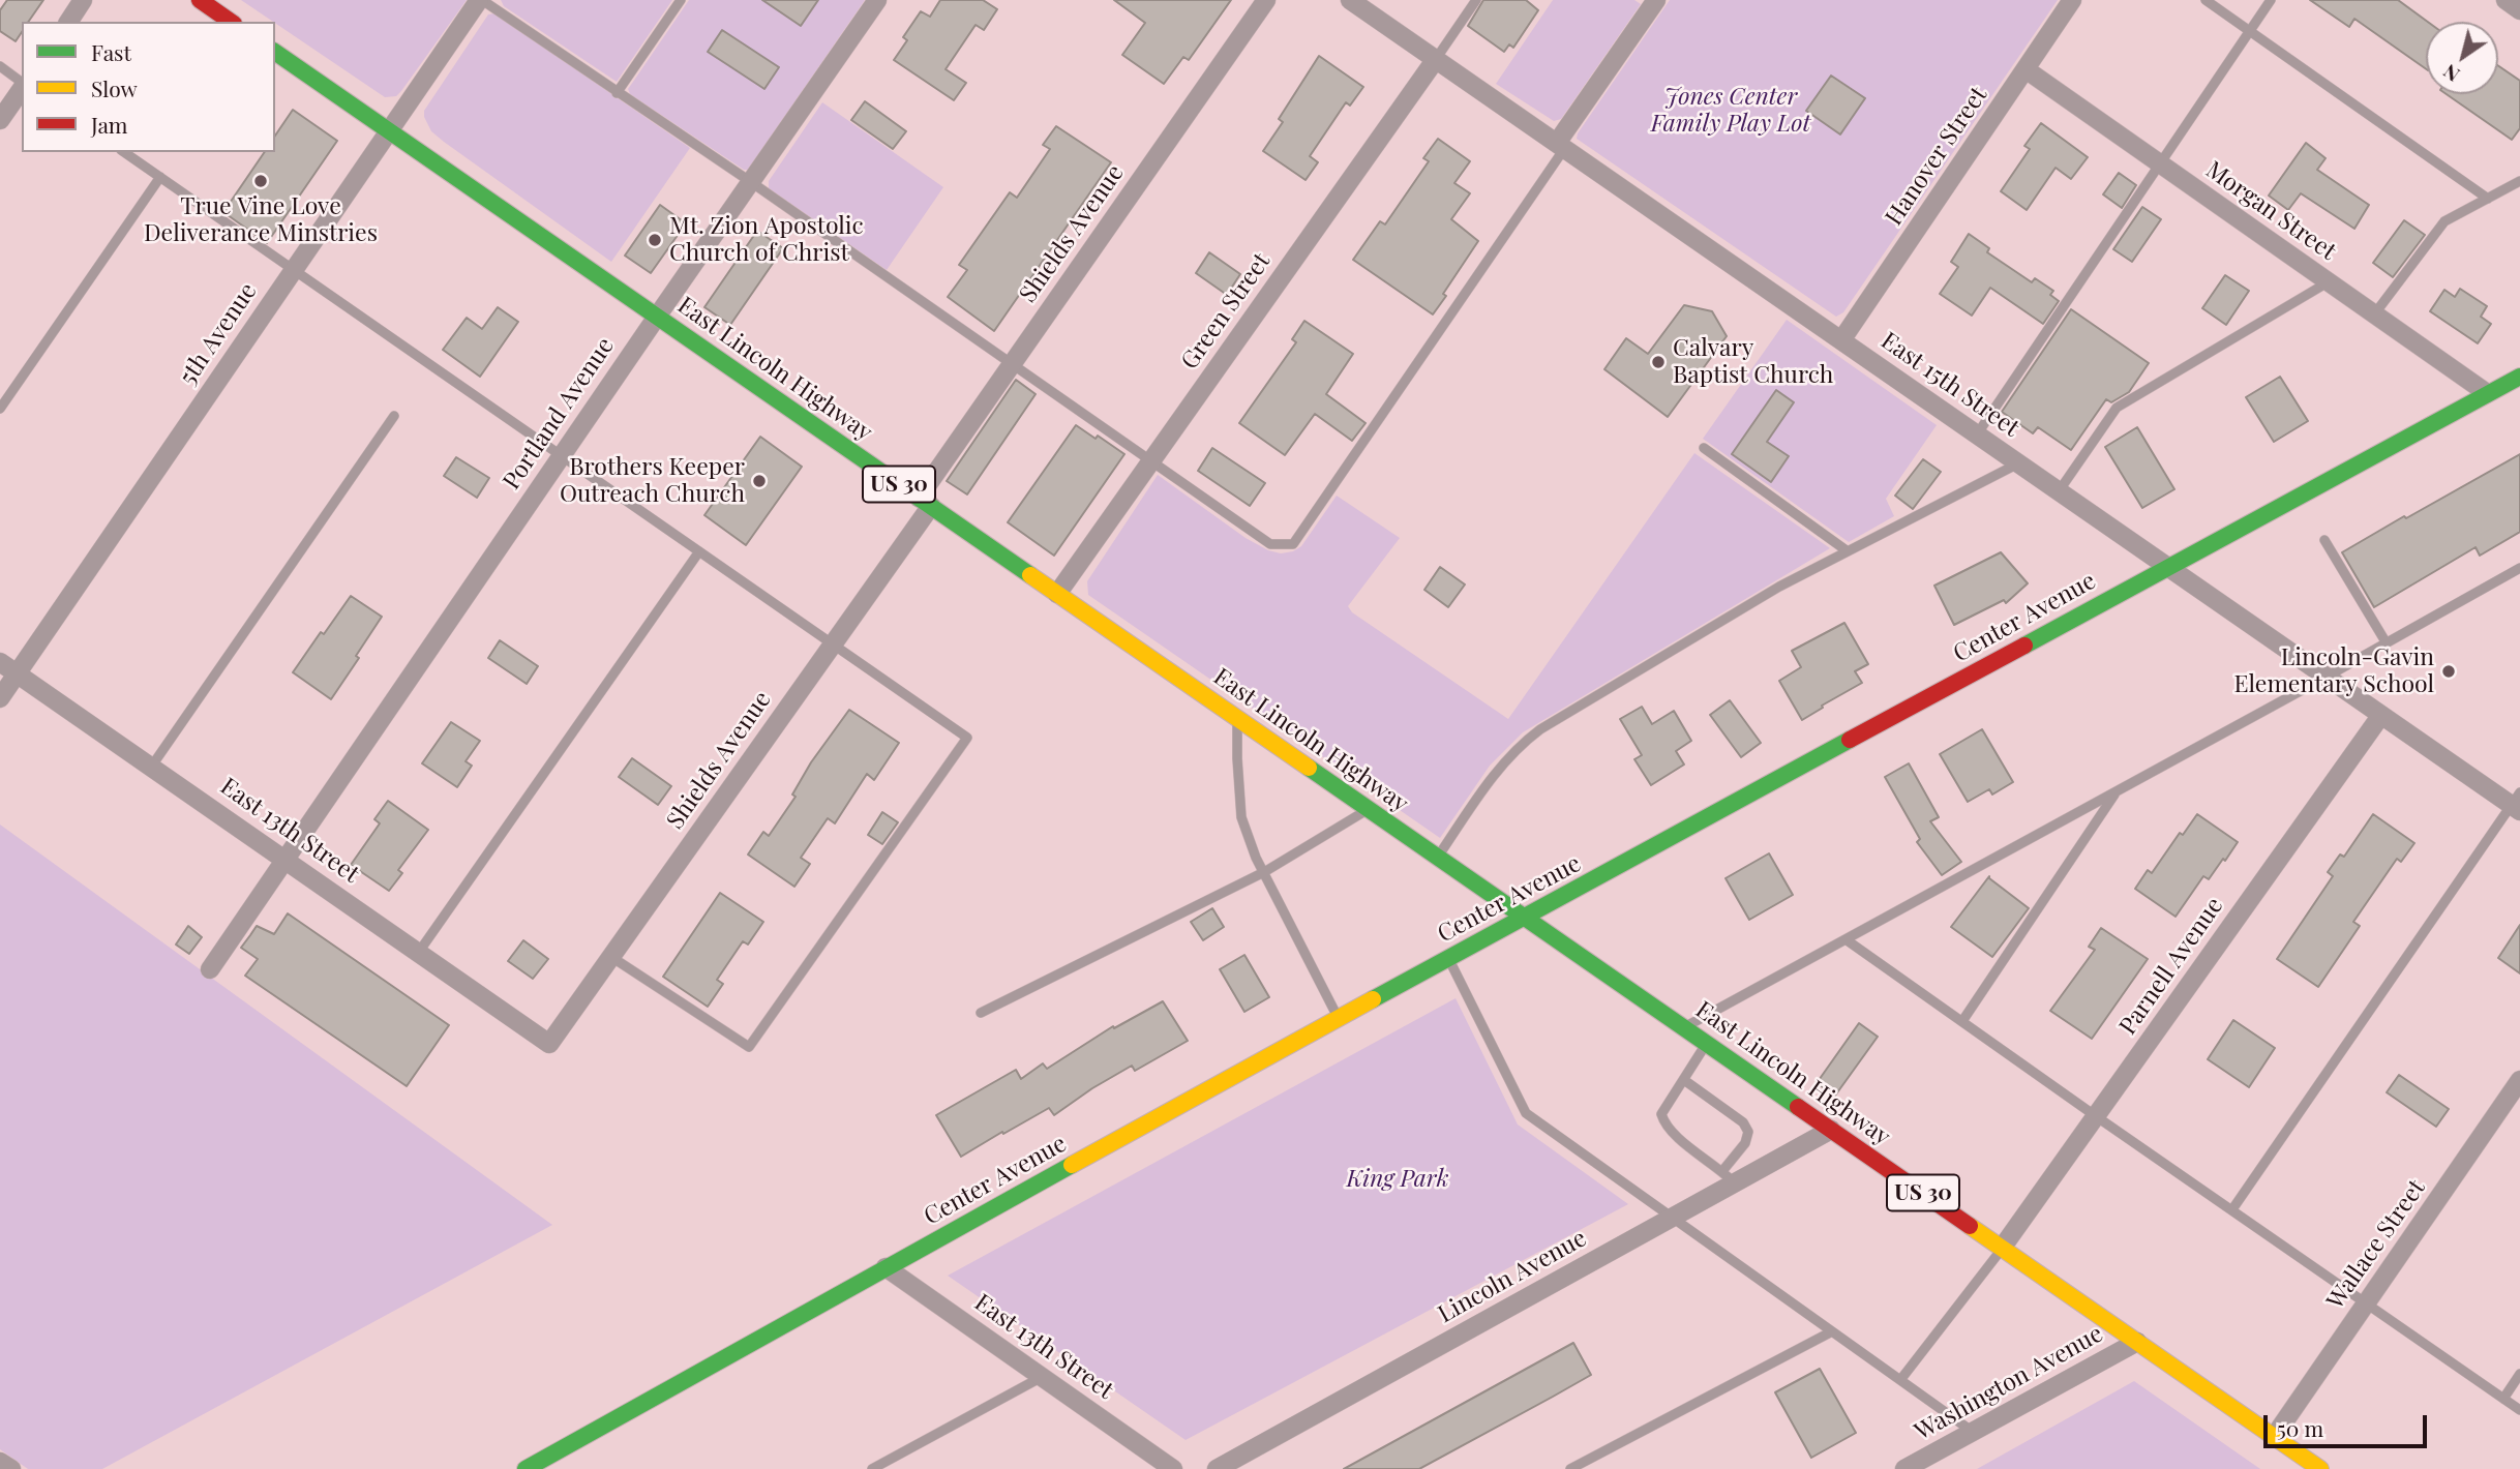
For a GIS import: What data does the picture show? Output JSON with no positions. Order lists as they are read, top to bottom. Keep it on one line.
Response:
{"streets":{"main road":["East Lincoln Highway","US 30","Center Avenue"],"street":["Hanover Street","Morgan Street","Shields Avenue","Green Street","5th Avenue","East 15th Street","Portland Avenue","East 13th Street","Parnell Avenue","Wallace Street","Lincoln Avenue","Washington Avenue"]},"crossings":[["Hanover Street","Morgan Street"],["Hanover Street","East 15th Street"],["Morgan Street","Center Avenue"],["Shields Avenue","East Lincoln Highway"],["Shields Avenue","East 13th Street"],["Green Street","East Lincoln Highway"],["Green Street","East 15th Street"],["5th Avenue","East Lincoln Highway"],["5th Avenue","East 13th Street"],["East Lincoln Highway","Portland Avenue"],["East Lincoln Highway","Center Avenue"],["East Lincoln Highway","Parnell Avenue"],["East Lincoln Highway","Wallace Street"],["East Lincoln Highway","Lincoln Avenue"],["East Lincoln Highway","Washington Avenue"],["East 15th Street","Center Avenue"],["East 15th Street","Parnell Avenue"],["Portland Avenue","East 13th Street"],["Center Avenue","East 13th Street"]],"parks":["Jones Center Family Play Lot","King Park"],"places":["True Vine Love Deliverance Minstries","Mt. Zion Apostolic Church of Christ","Calvary Baptist Church","Brothers Keeper Outreach Church","Lincoln-Gavin Elementary School"],"legend":["Fast","Slow","Jam"],"scale_bar":"50 m","north":"bottom left"}
